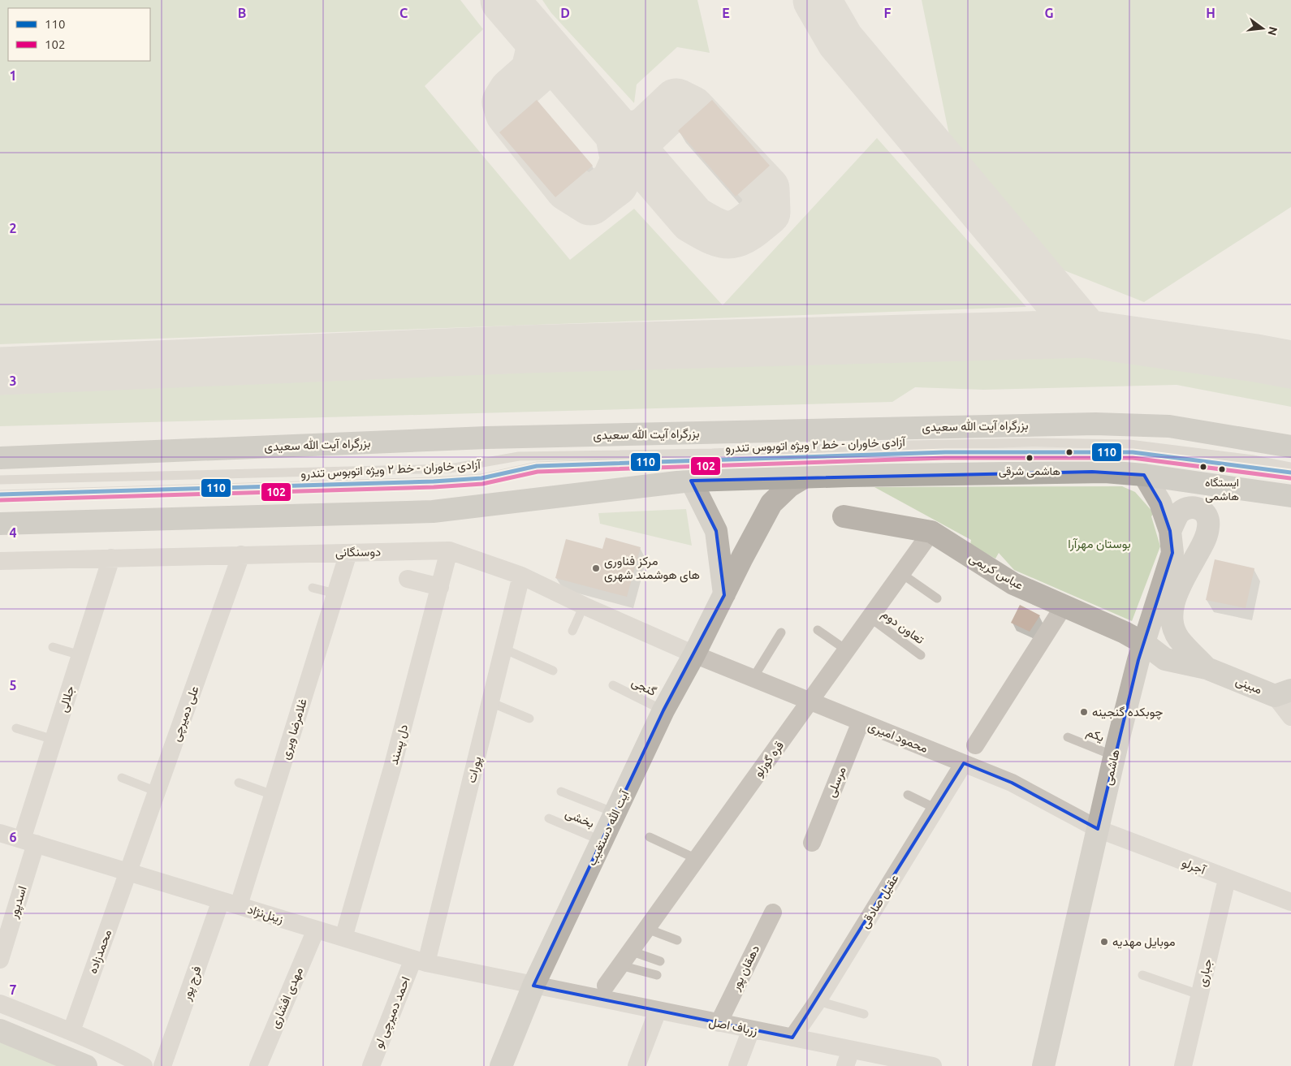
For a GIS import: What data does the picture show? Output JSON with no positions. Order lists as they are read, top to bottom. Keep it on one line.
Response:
{"streets":{"highway":["بزرگراه آیت الله سعیدی"],"street":["دوسنگانی","عباس کریمی","مبینی","جلالی","علی دمیرچی","غلامرضا ویری","محمود امیری","دل پسند","قره گوزلو","هاشمی","پورات","مرسلی","آیت الله دستغیب","آجرلو","عقیل صادقی","اسدپور","زینل‌نژاد","محمدزاده","دهقان پور","جباری","فرج پور","مهدی افشاری","احمد دمیرچی لو","زرباف اصل"],"lane":["آزادی خاوران - خط ۲ ویژه اتوبوس تندرو","تعاون دوم","گنجی","یکم","بخشی"]},"crossings":[["دوسنگانی","جلالی"],["دوسنگانی","علی دمیرچی"],["دوسنگانی","غلامرضا ویری"],["دوسنگانی","محمود امیری"],["دوسنگانی","دل پسند"],["دوسنگانی","پورات"],["دوسنگانی","آیت الله دستغیب"],["عباس کریمی","مبینی"],["عباس کریمی","قره گوزلو"],["عباس کریمی","هاشمی"],["تعاون دوم","قره گوزلو"],["مبینی","هاشمی"],["گنجی","آیت الله دستغیب"],["جلالی","اسدپور"],["جلالی","زینل‌نژاد"],["علی دمیرچی","زینل‌نژاد"],["علی دمیرچی","محمدزاده"],["غلامرضا ویری","زینل‌نژاد"],["یکم","هاشمی"],["محمود امیری","قره گوزلو"],["محمود امیری","هاشمی"],["محمود امیری","مرسلی"],["محمود امیری","آیت الله دستغیب"],["محمود امیری","آجرلو"],["محمود امیری","عقیل صادقی"],["دل پسند","زینل‌نژاد"],["هاشمی","آجرلو"],["پورات","زینل‌نژاد"],["پورات","احمد دمیرچی لو"],["بخشی","آیت الله دستغیب"],["آیت الله دستغیب","زینل‌نژاد"],["آیت الله دستغیب","زرباف اصل"],["آجرلو","جباری"],["عقیل صادقی","زرباف اصل"],["اسدپور","زینل‌نژاد"],["زینل‌نژاد","محمدزاده"],["زینل‌نژاد","فرج پور"],["زینل‌نژاد","مهدی افشاری"],["زینل‌نژاد","احمد دمیرچی لو"],["زینل‌نژاد","زرباف اصل"],["دهقان پور","زرباف اصل"]],"parks":["بوستان مهرآرا"],"places":["هاشمی شرقی","ایستگاه هاشمی","مرکز فناوری های هوشمند شهری","چوبکده گنجینه","موبایل مهدیه"],"lines":["transit line 110","transit line 102"],"legend":["110","102"],"north":"right","grid":{"columns":["B","C","D","E","F","G","H"],"rows":["1","2","3","4","5","6","7"]}}
